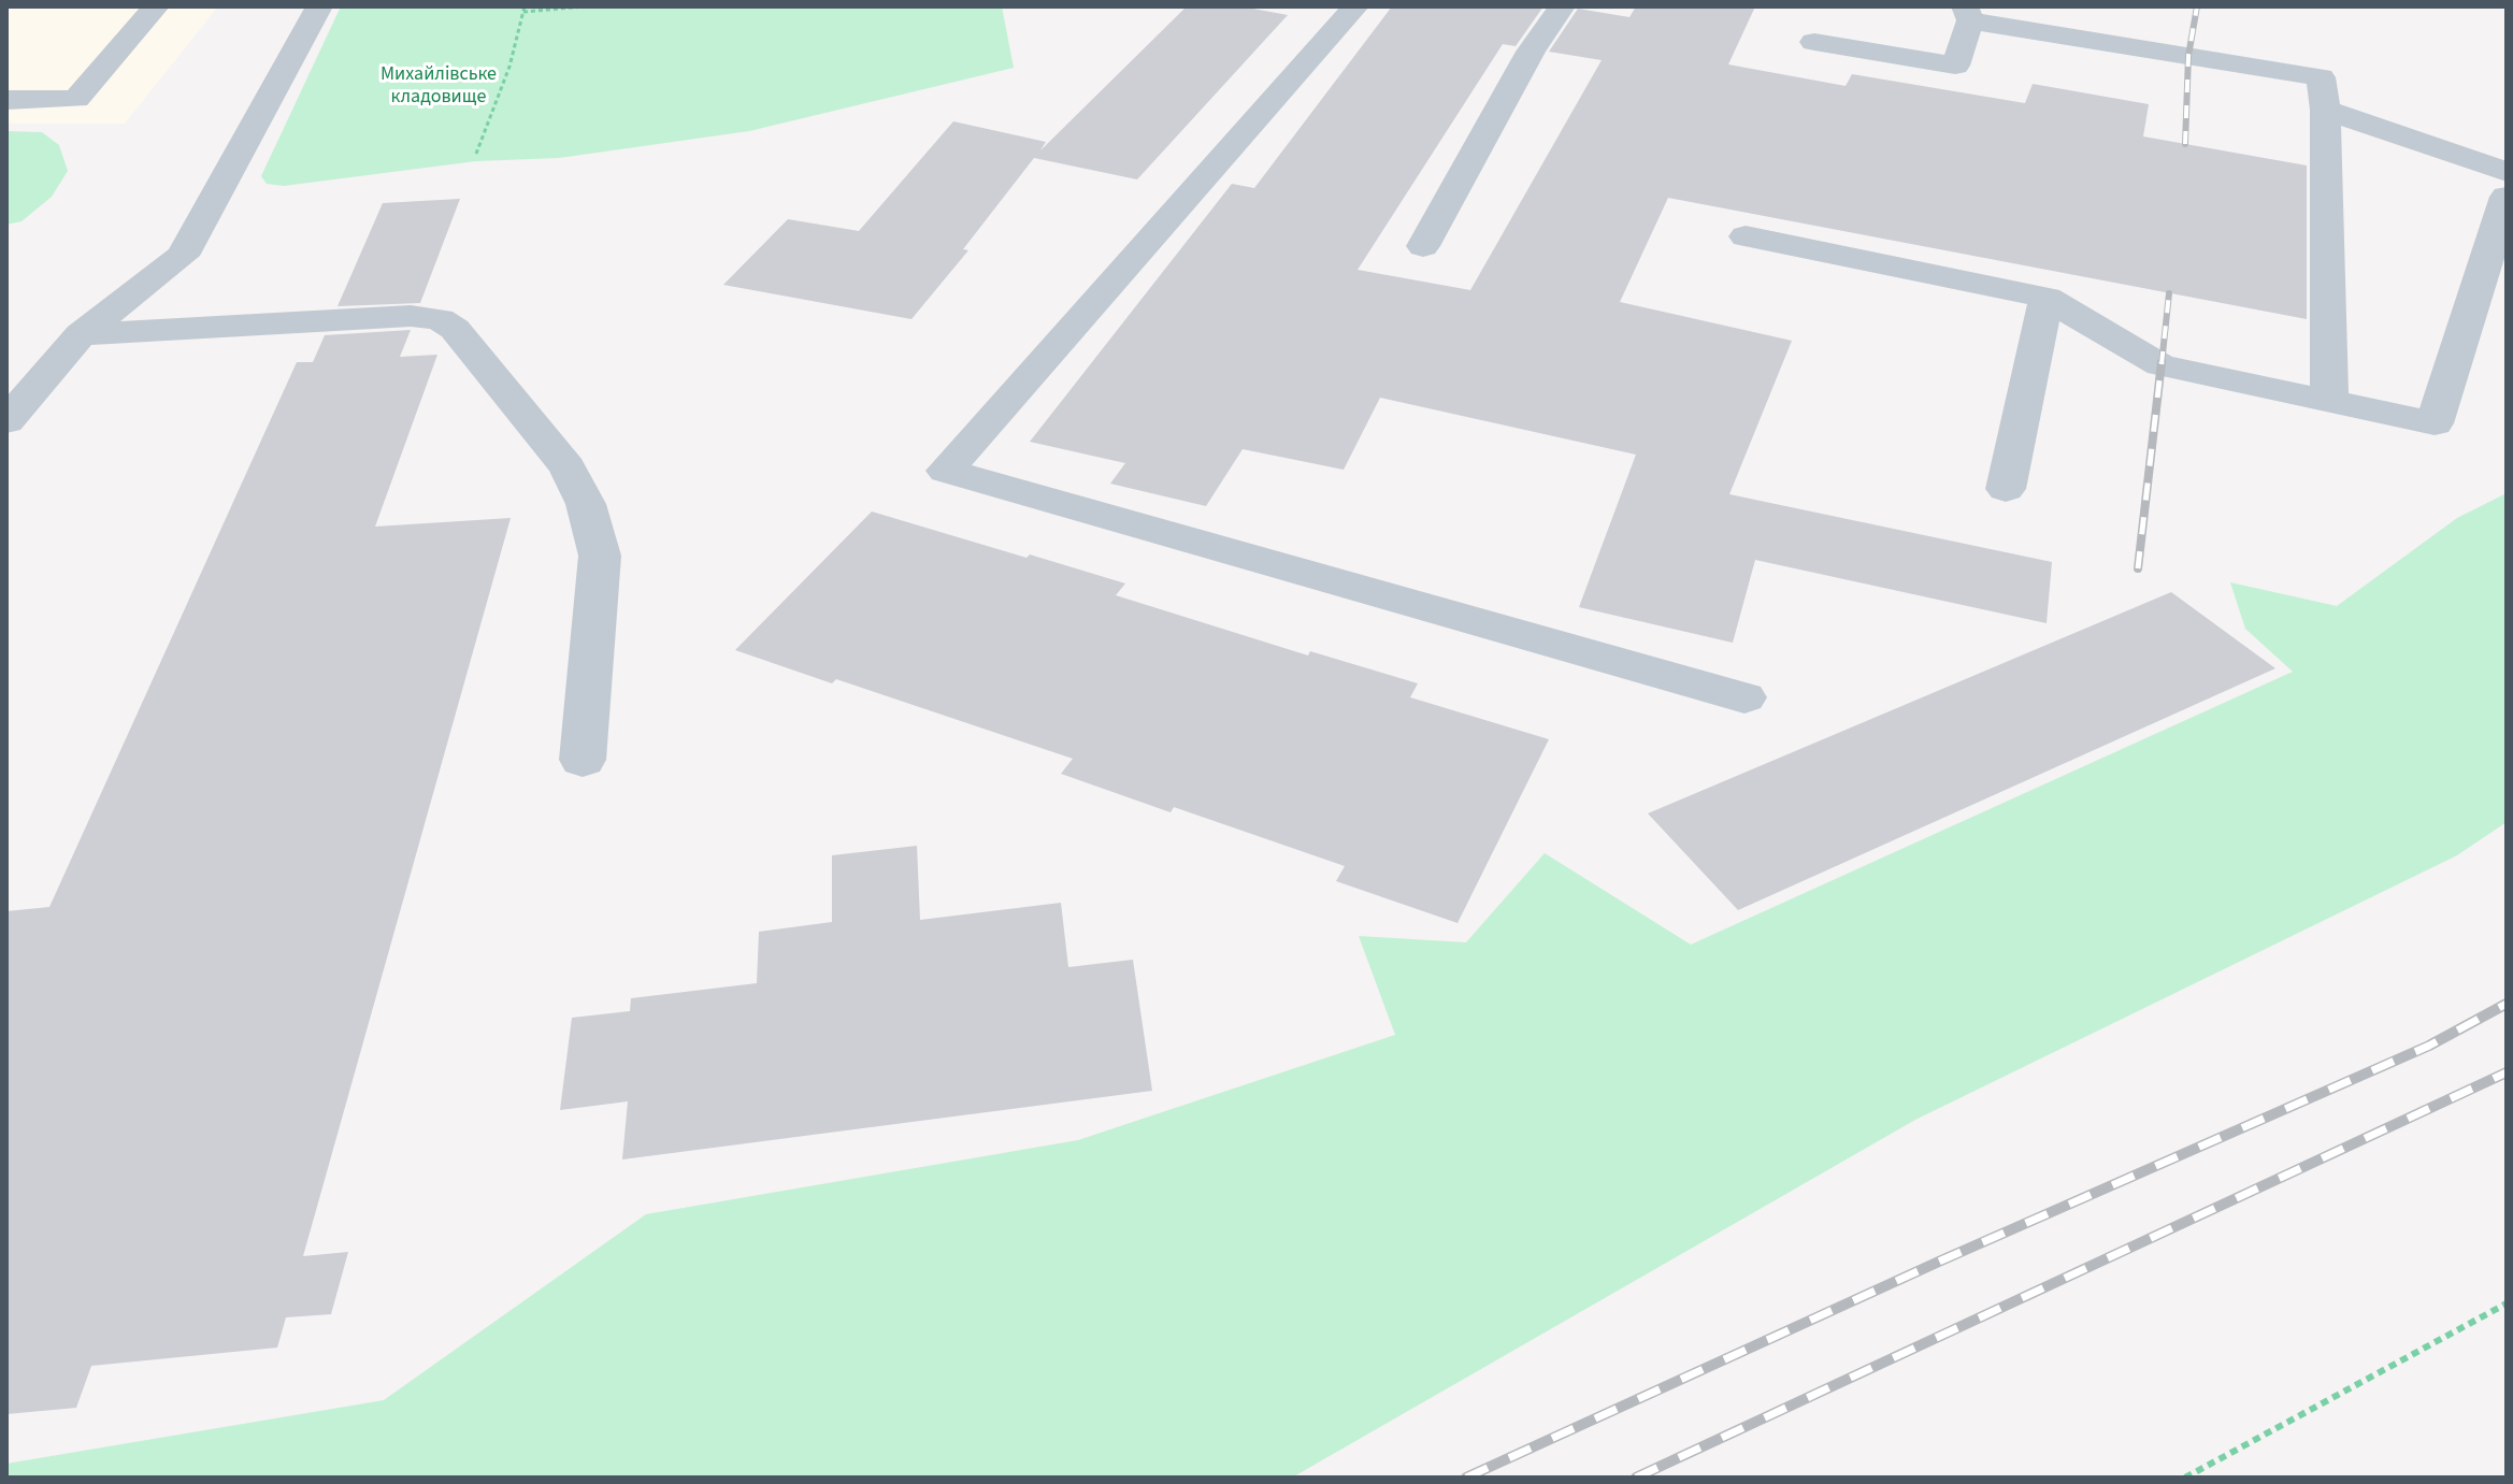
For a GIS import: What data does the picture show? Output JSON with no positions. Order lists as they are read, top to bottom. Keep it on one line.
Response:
{"parks":["Михайлівське кладовище"]}
